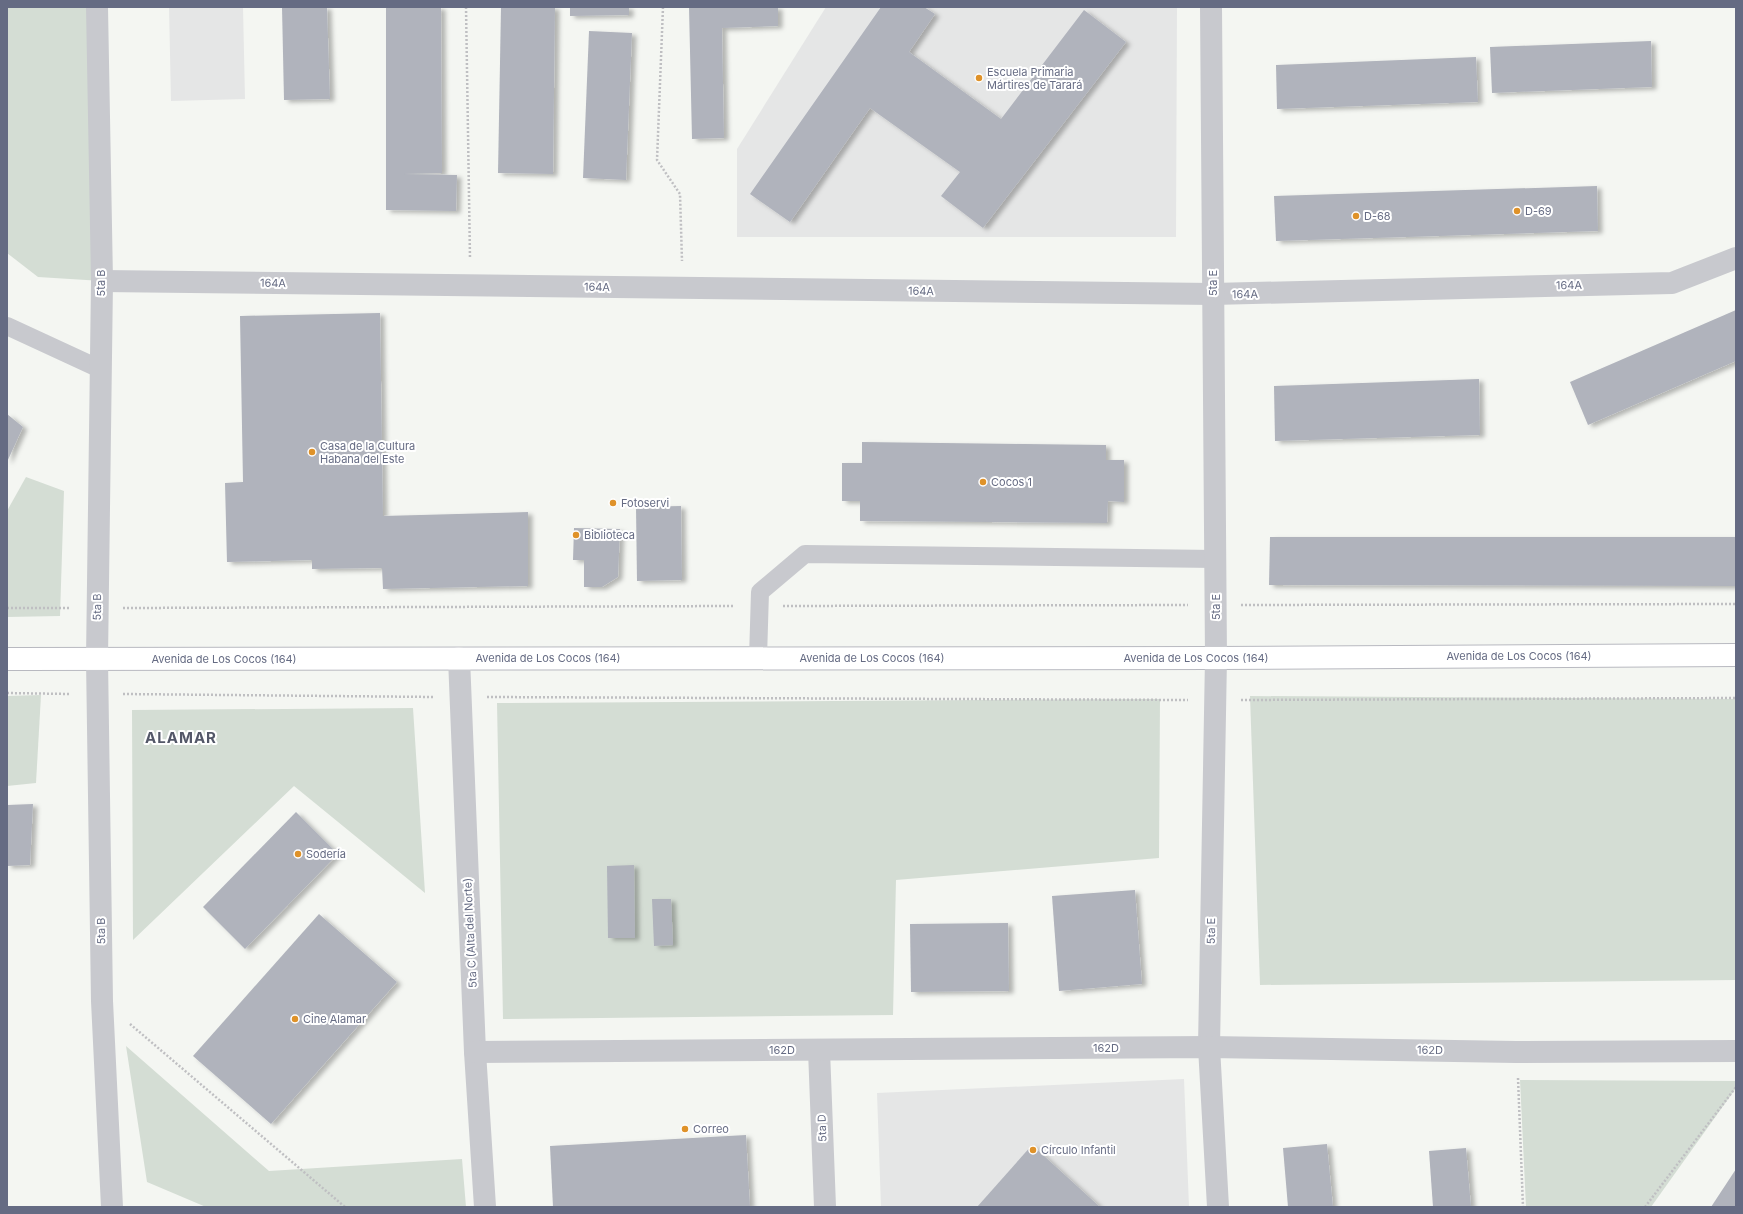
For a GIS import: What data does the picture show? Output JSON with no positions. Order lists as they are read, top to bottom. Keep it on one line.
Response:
{"streets":{"main road":["Avenida de Los Cocos (164)"],"street":["5ta B","164A","5ta E","5ta C (Alta del Norte)","162D","5ta D"]},"crossings":[["5ta B","164A"],["5ta B","Avenida de Los Cocos (164)"],["164A","5ta E"],["5ta E","Avenida de Los Cocos (164)"],["5ta E","162D"],["Avenida de Los Cocos (164)","5ta C (Alta del Norte)"],["5ta C (Alta del Norte)","162D"],["162D","5ta D"]],"districts":["ALAMAR"],"places":["Escuela Primaria Mártires de Tarará","D-69","D-68","Casa de la Cultura Habana del Este","Cocos 1","Fotoservi","Biblioteca","Sodería","Cine Alamar","Correo","Círculo Infantil"]}
